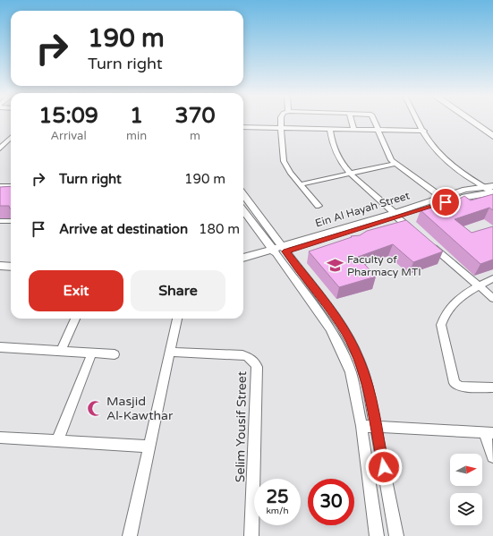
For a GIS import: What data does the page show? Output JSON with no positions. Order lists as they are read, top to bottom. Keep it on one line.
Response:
{"streets":{"street":["Ein Al Hayah Street","Selim Yousif Street"]},"places":{"school or university":["Faculty of Pharmacy MTI"],"mosque":["Masjid Al-Kawthar"]},"north":"right","page":{"turn":["190 m","Turn right"],"eta":["15:09","Arrival","1","min","370","m"],"list":[{"name":"Turn right","value":"190 m"},{"name":"Arrive at destination","value":"180 m"}],"buttons":["Exit","Share"],"speed":"25 km/h","limit":"30"}}
